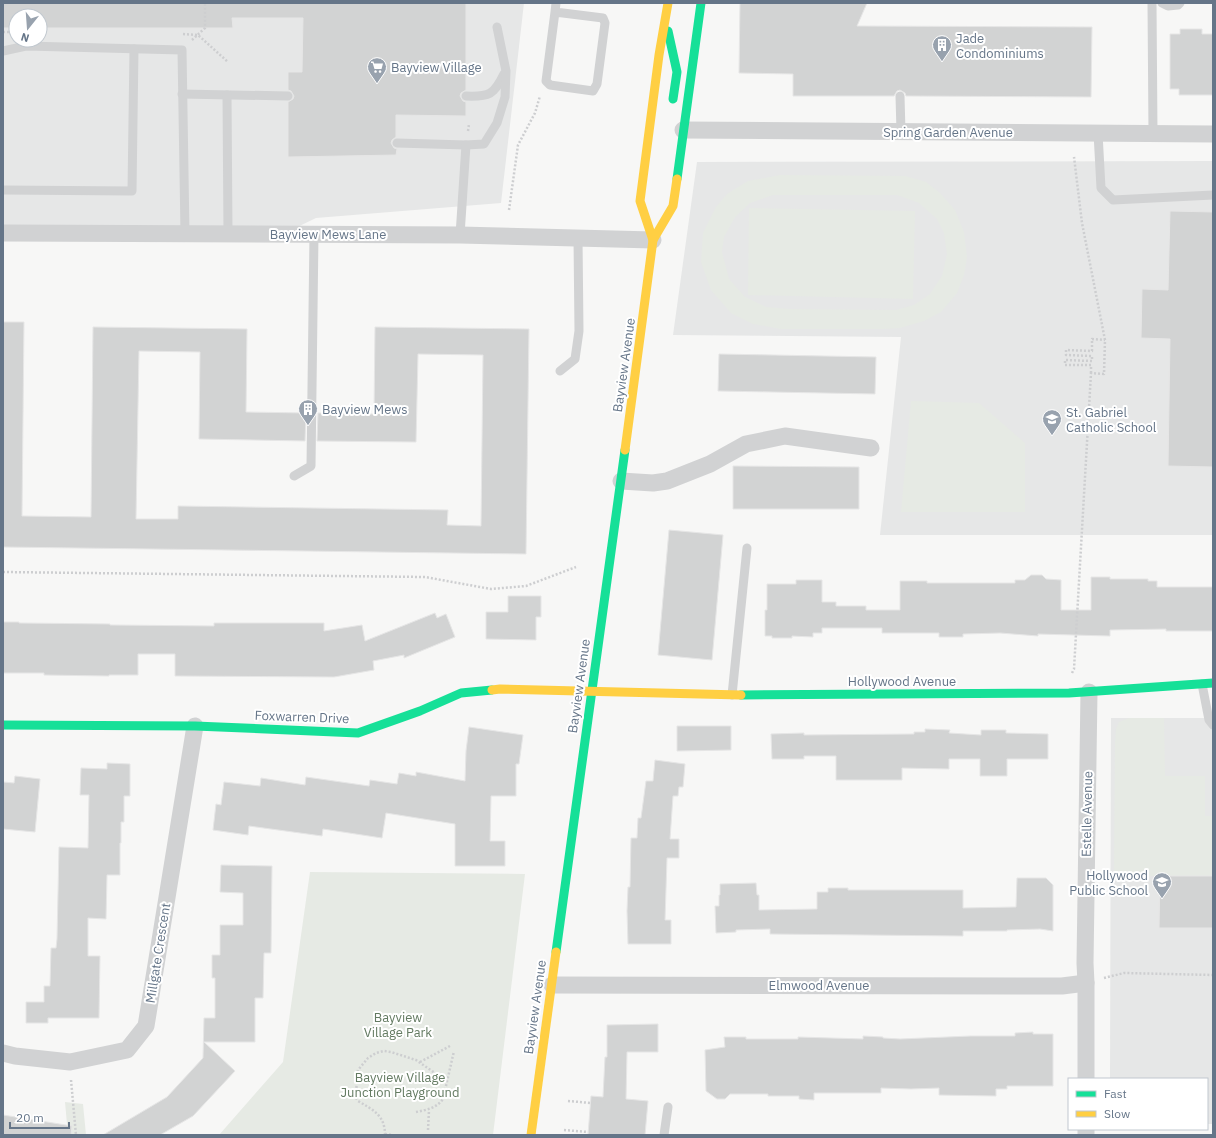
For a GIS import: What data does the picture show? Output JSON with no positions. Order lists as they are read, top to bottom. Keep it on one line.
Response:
{"streets":{"main road":["Bayview Avenue","Hollywood Avenue","Foxwarren Drive"],"street":["Spring Garden Avenue","Bayview Mews Lane","Estelle Avenue","Millgate Crescent","Elmwood Avenue"]},"crossings":[["Spring Garden Avenue","Bayview Avenue"],["Bayview Mews Lane","Bayview Avenue"],["Bayview Avenue","Hollywood Avenue"],["Bayview Avenue","Foxwarren Drive"],["Bayview Avenue","Elmwood Avenue"],["Hollywood Avenue","Foxwarren Drive"],["Hollywood Avenue","Estelle Avenue"],["Foxwarren Drive","Millgate Crescent"],["Estelle Avenue","Elmwood Avenue"]],"parks":["Bayview Village Park","Bayview Village Junction Playground"],"places":{"building":["Jade Condominiums","Bayview Mews"],"supermarket":["Bayview Village"],"school or university":["St. Gabriel Catholic School","Hollywood Public School"]},"legend":["Fast","Slow"],"scale_bar":"20 m","north":"bottom"}
